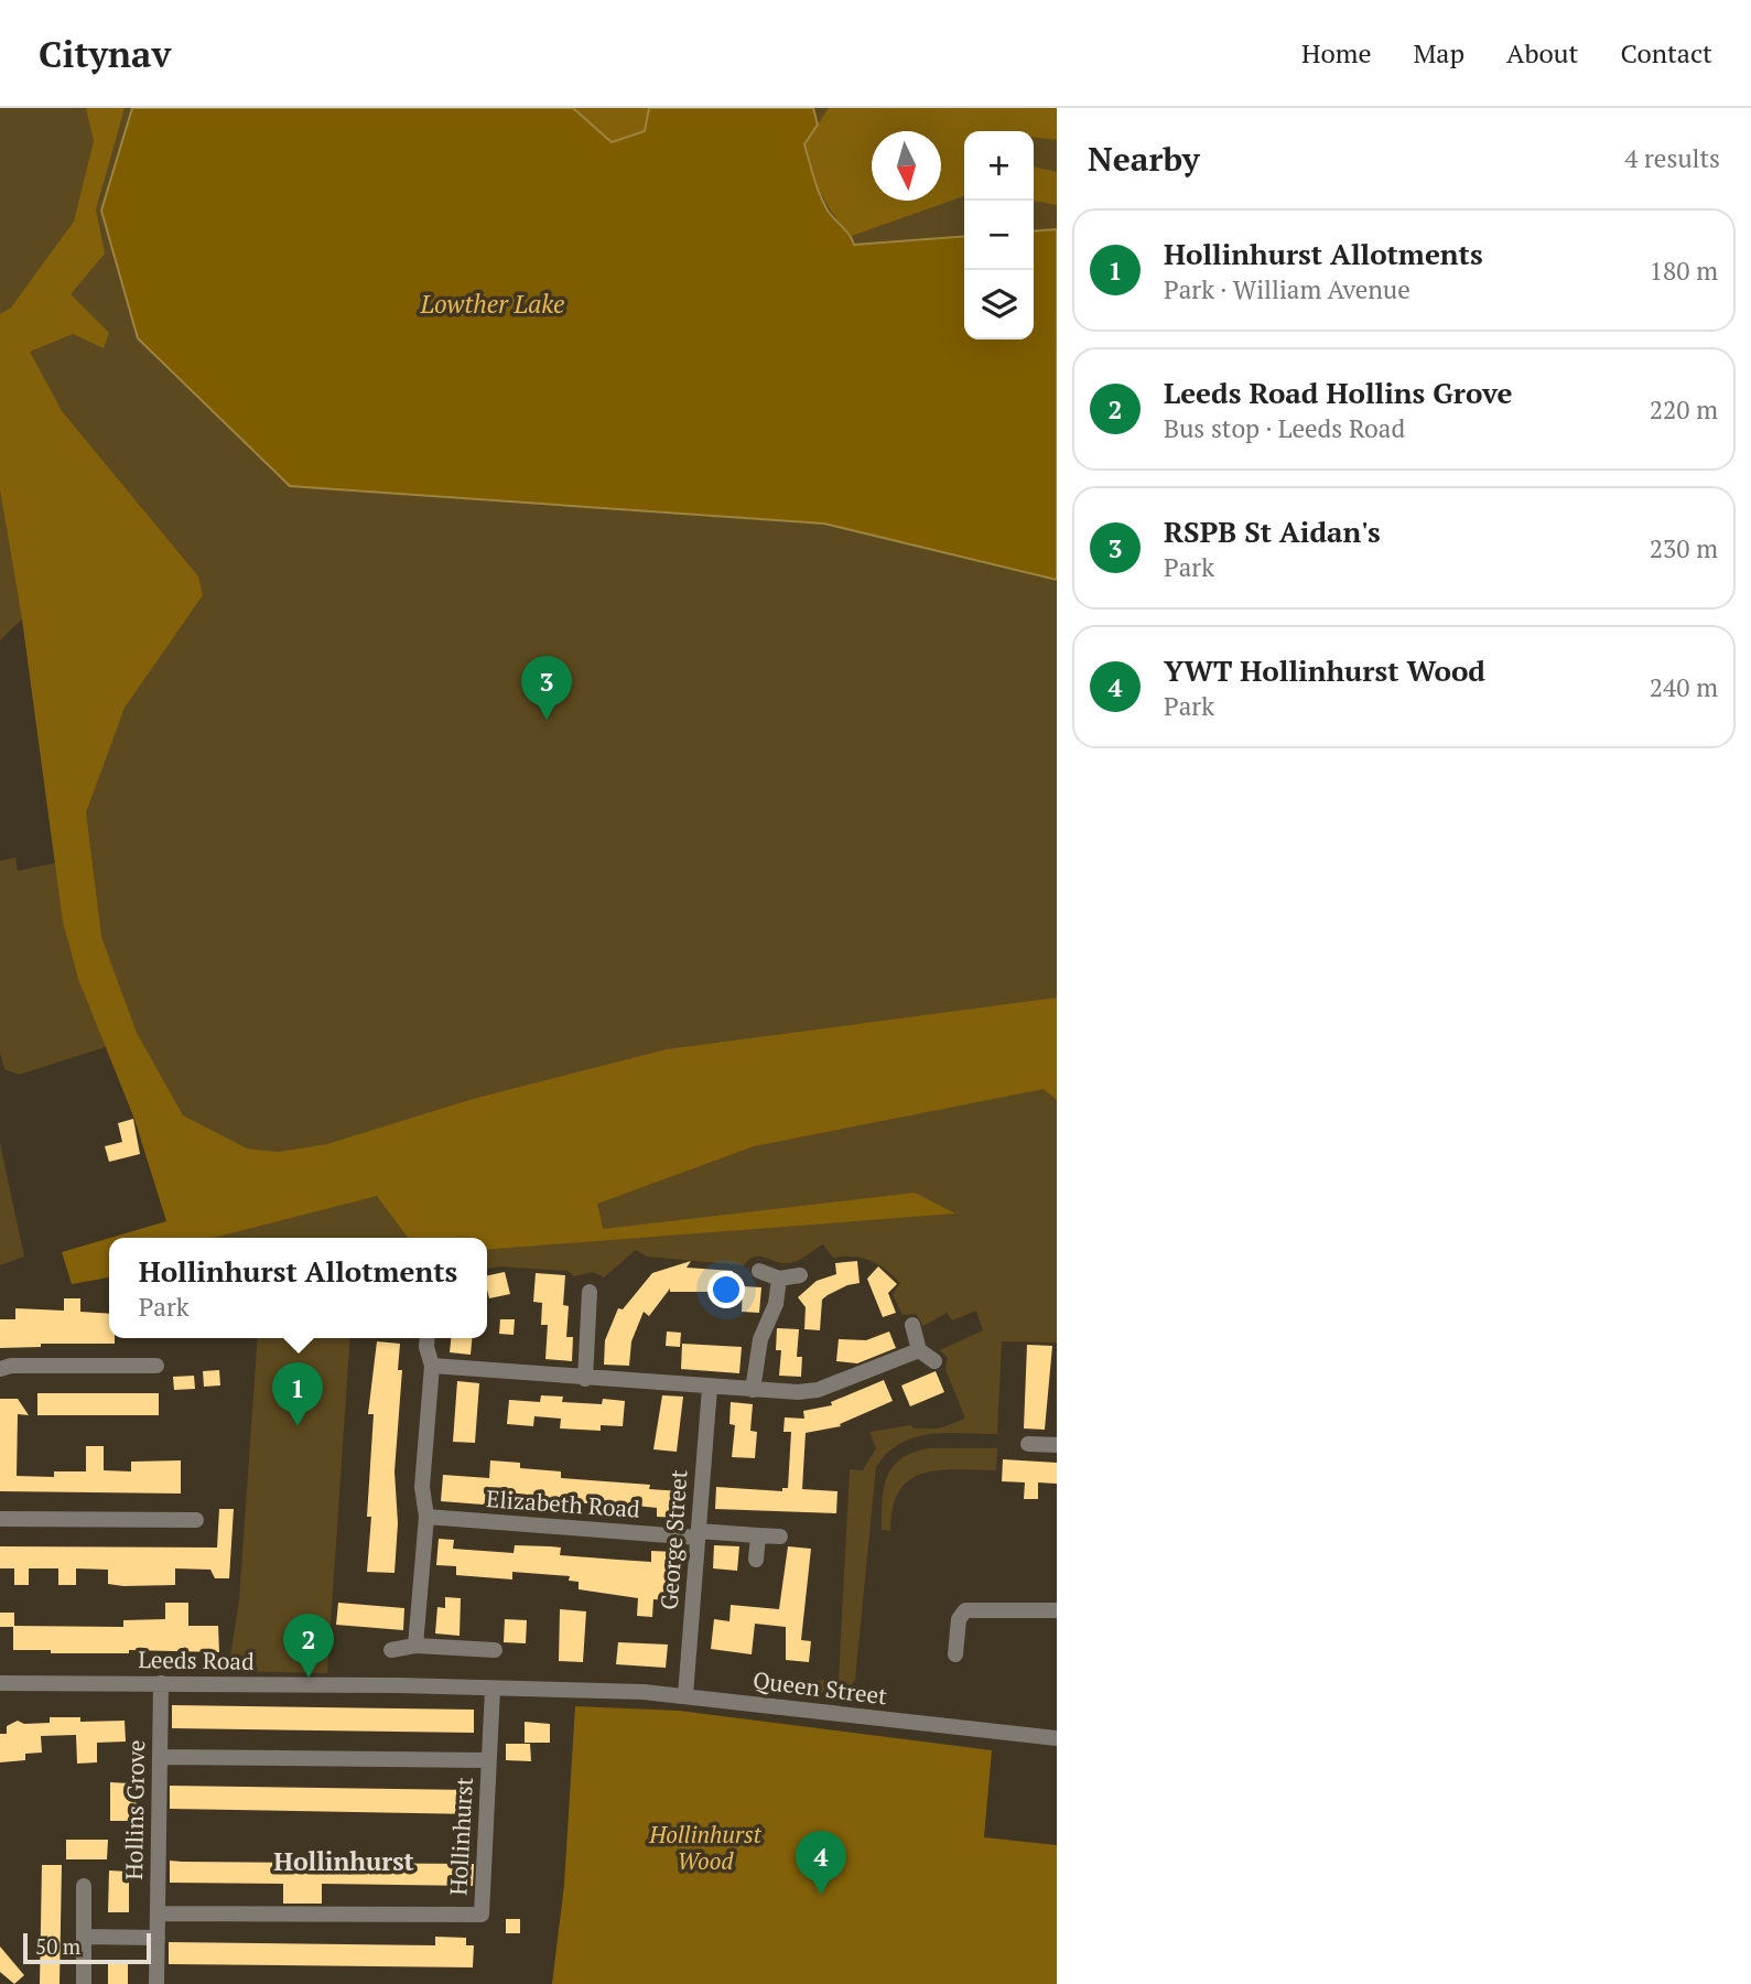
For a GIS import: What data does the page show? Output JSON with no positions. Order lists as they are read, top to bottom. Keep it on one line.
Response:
{"streets":{"street":["Elizabeth Road","George Street","Leeds Road","Queen Street","Hollins Grove","Hollinhurst"]},"crossings":[["Elizabeth Road","George Street"],["George Street","Queen Street"],["Leeds Road","Queen Street"],["Leeds Road","Hollins Grove"],["Leeds Road","Hollinhurst"],["Hollins Grove","Hollinhurst"]],"districts":["Hollinhurst"],"water":["Lowther Lake"],"parks":["Hollinhurst Wood"],"scale_bar":"50 m","north":"bottom","page":{"header":"Citynav","nav":["Home","Map","About","Contact"],"heading":["Nearby","4 results"],"map_buttons":["+","−"],"list":[{"mark":"1","name":"Hollinhurst Allotments","note":"Park · William Avenue","value":"180 m"},{"mark":"2","name":"Leeds Road Hollins Grove","note":"Bus stop · Leeds Road","value":"220 m"},{"mark":"3","name":"RSPB St Aidan's","note":"Park","value":"230 m"},{"mark":"4","name":"YWT Hollinhurst Wood","note":"Park","value":"240 m"}],"pins":["3","1","2","4"],"popup":["Hollinhurst Allotments","Park"],"scale":"50 m"}}
